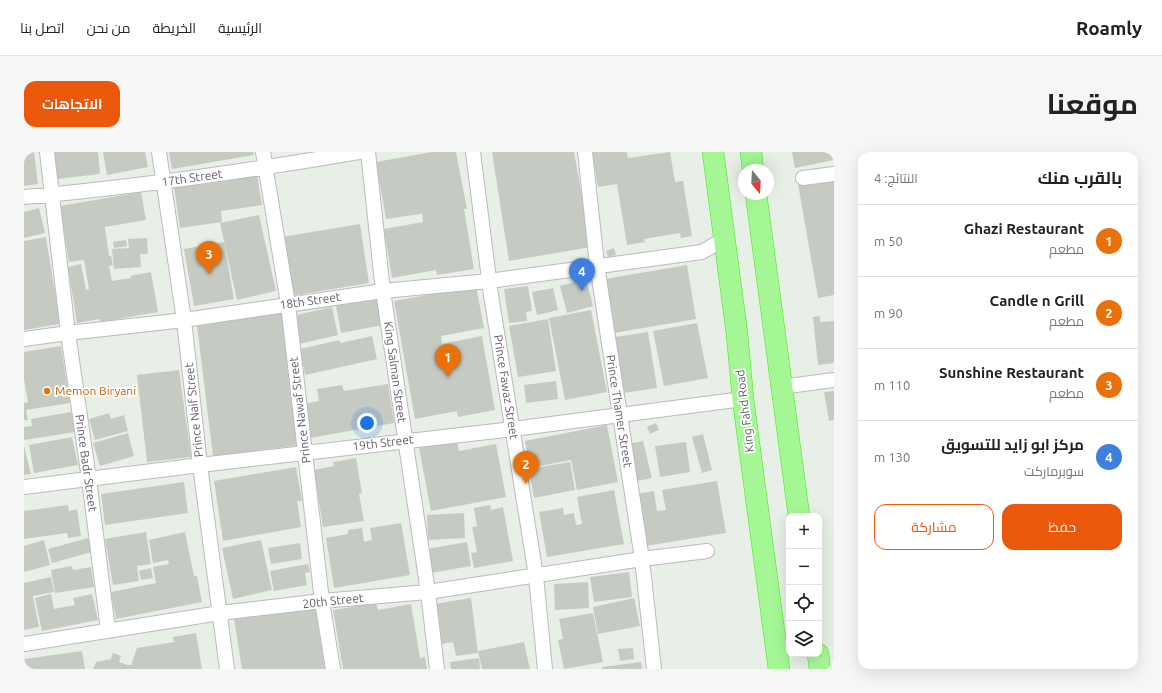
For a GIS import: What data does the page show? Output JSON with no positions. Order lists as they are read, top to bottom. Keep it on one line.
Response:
{"streets":{"highway":["King Fahd Road"],"street":["17th Street","18th Street","King Salman Street","Prince Fawaz Street","Prince Naif Street","Prince Nawaf Street","Prince Thamer Street","19th Street","Prince Badr Street","20th Street"]},"crossings":[["17th Street","Prince Naif Street"],["17th Street","Prince Nawaf Street"],["17th Street","Prince Badr Street"],["18th Street","King Salman Street"],["18th Street","Prince Fawaz Street"],["18th Street","Prince Naif Street"],["18th Street","Prince Nawaf Street"],["18th Street","Prince Thamer Street"],["18th Street","King Fahd Road"],["18th Street","Prince Badr Street"],["King Salman Street","19th Street"],["King Salman Street","20th Street"],["Prince Fawaz Street","19th Street"],["Prince Fawaz Street","20th Street"],["Prince Naif Street","19th Street"],["Prince Naif Street","20th Street"],["Prince Nawaf Street","19th Street"],["Prince Nawaf Street","20th Street"],["Prince Thamer Street","19th Street"],["Prince Thamer Street","20th Street"],["King Fahd Road","19th Street"],["19th Street","Prince Badr Street"],["Prince Badr Street","20th Street"]],"places":["Memon Biryani"],"north":"bottom","page":{"header":"Roamly","nav":["الرئيسية","الخريطة","من نحن","اتصل بنا"],"title":"موقعنا","buttons":["الاتجاهات",["حفظ","مشاركة"]],"heading":["بالقرب منك","النتائج: 4"],"list":[{"mark":"1","name":"Ghazi Restaurant","note":"مطعم","value":"50 m"},{"mark":"2","name":"Candle n Grill","note":"مطعم","value":"90 m"},{"mark":"3","name":"Sunshine Restaurant","note":"مطعم","value":"110 m"},{"mark":"4","name":"مركز ابو زايد للتسويق","note":"سوبرماركت","value":"130 m"}],"pins":["3","4","1","2"],"map_buttons":["+","−"]}}
